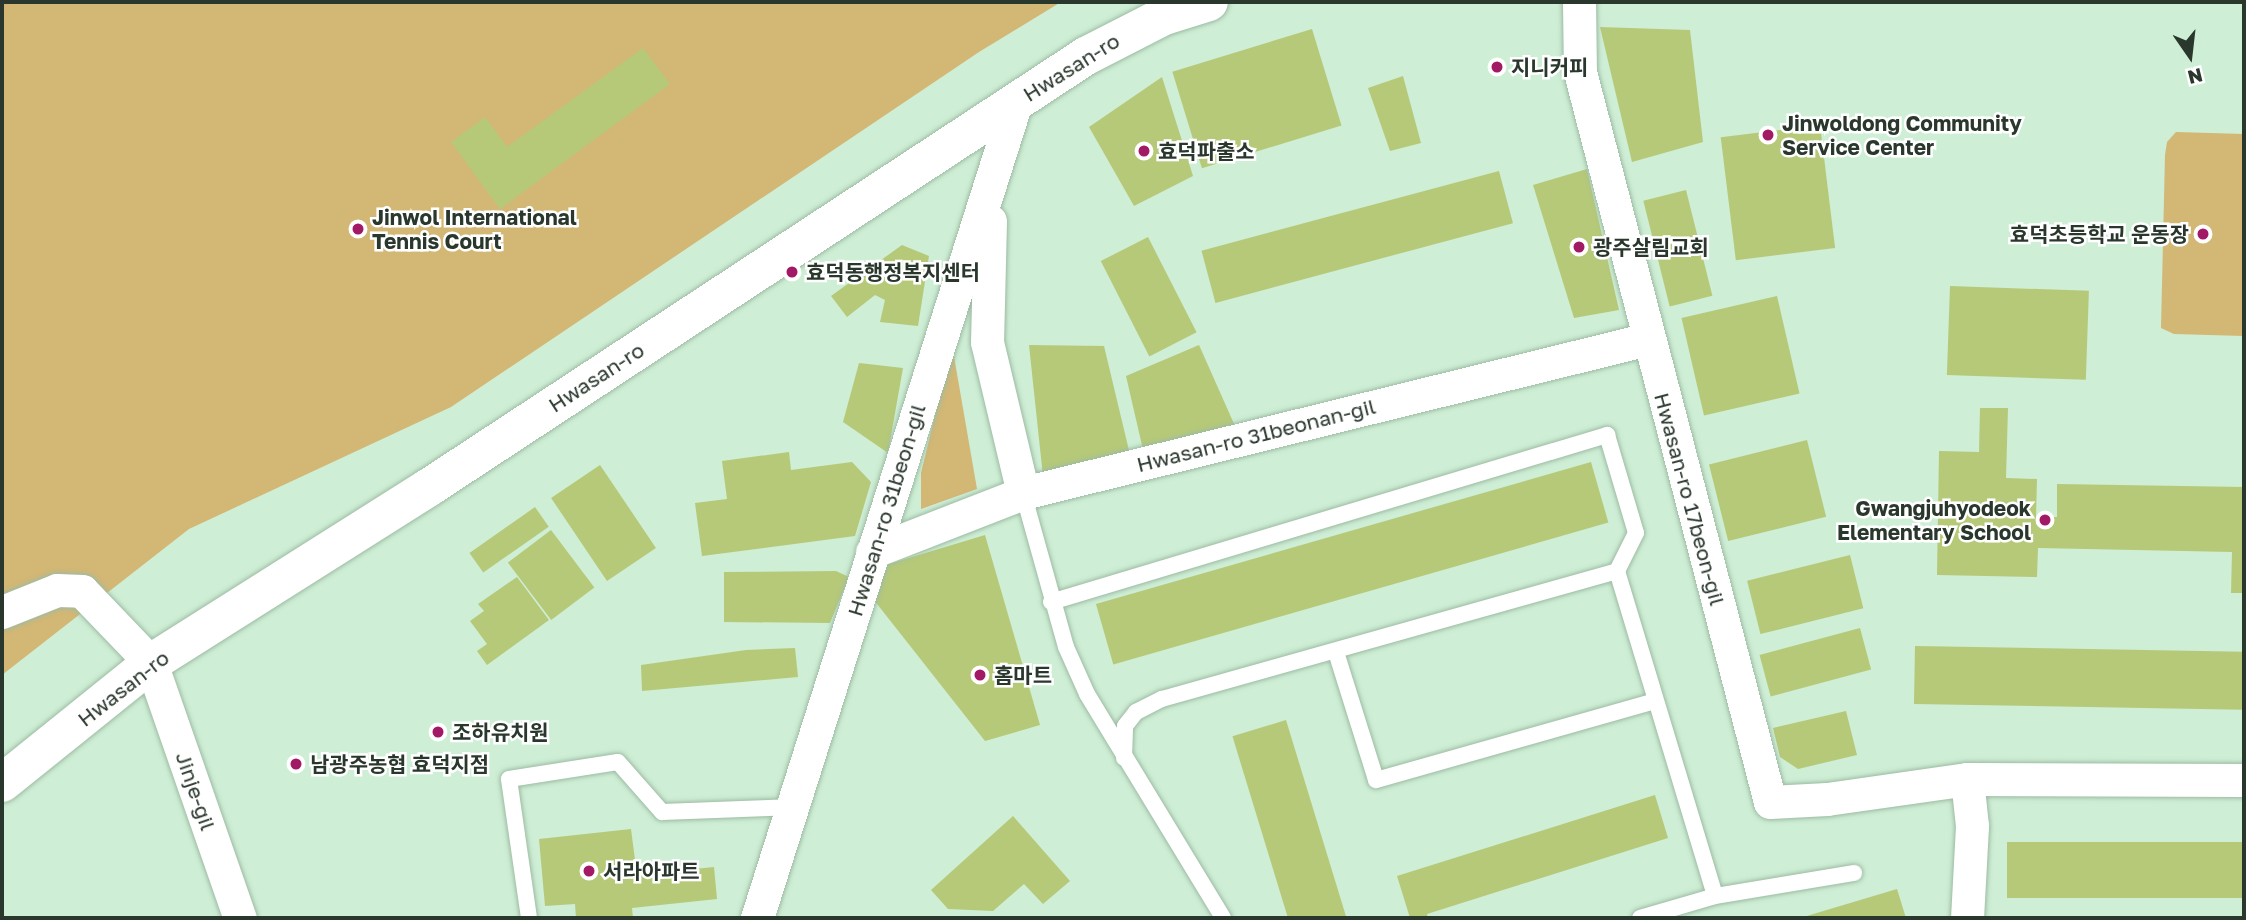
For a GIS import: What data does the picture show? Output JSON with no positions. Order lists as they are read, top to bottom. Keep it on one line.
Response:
{"streets":{"main road":["Hwasan-ro"],"street":["Hwasan-ro 31beonan-gil","Hwasan-ro 17beon-gil","Hwasan-ro 31beon-gil","Jinje-gil"]},"crossings":[["Hwasan-ro","Hwasan-ro 31beon-gil"],["Hwasan-ro","Jinje-gil"],["Hwasan-ro 31beonan-gil","Hwasan-ro 17beon-gil"],["Hwasan-ro 31beonan-gil","Hwasan-ro 31beon-gil"]],"places":["지니커피","Jinwoldong Community Service Center","효덕파출소","Jinwol International Tennis Court","효덕초등학교 운동장","광주살림교회","효덕동행정복지센터","Gwangjuhyodeok Elementary School","홈마트","조하유치원","남광주농협 효덕지점","서라아파트"],"north":"bottom"}
